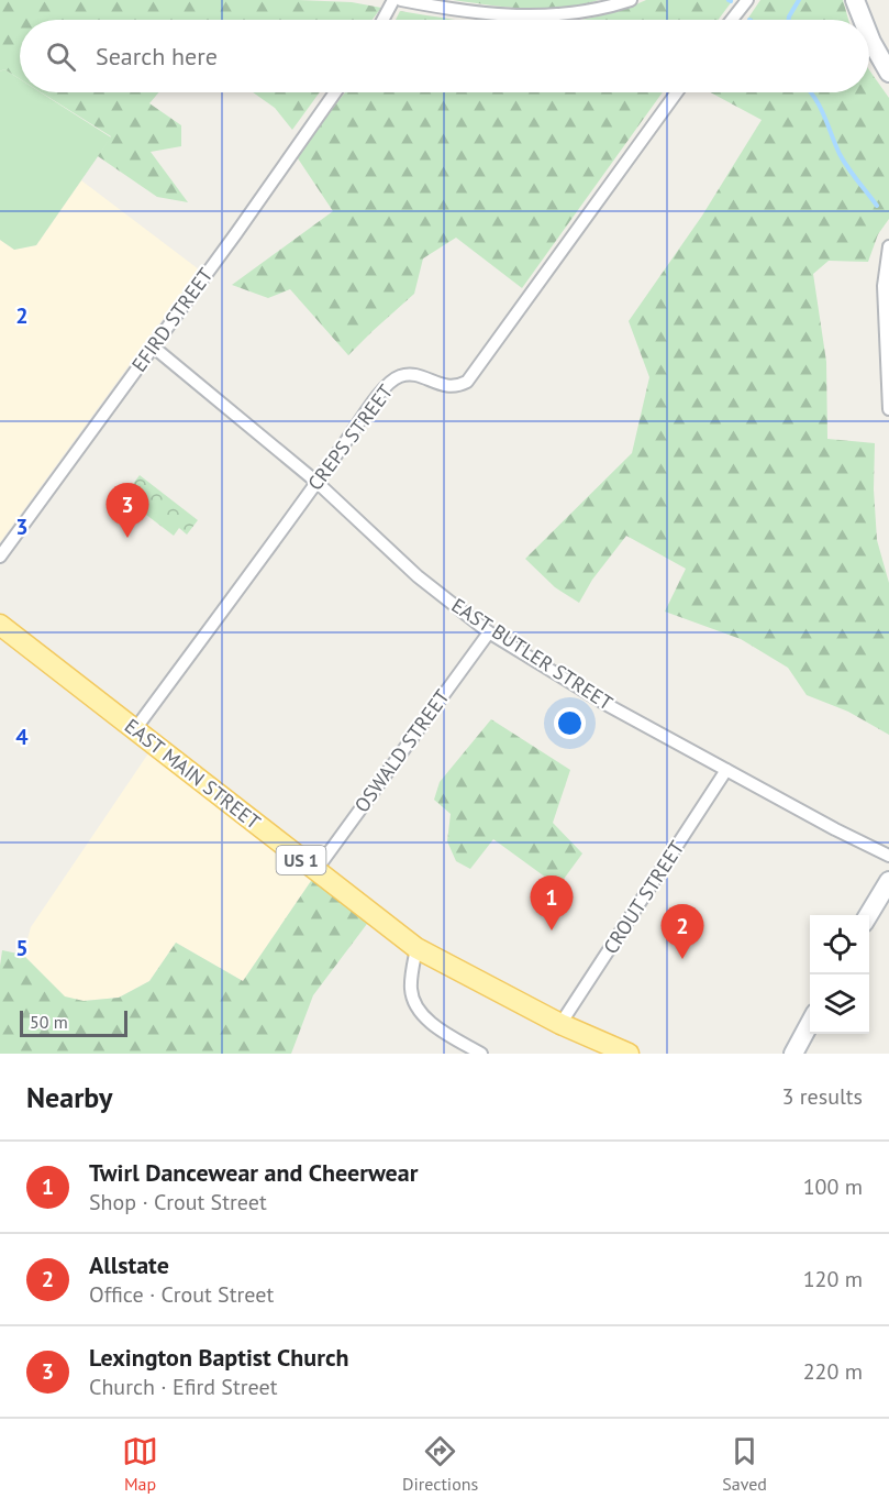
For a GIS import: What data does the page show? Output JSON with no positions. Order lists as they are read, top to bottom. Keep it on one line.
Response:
{"streets":{"main road":["EAST MAIN STREET","US 1"],"street":["EFIRD STREET","CREPS STREET","EAST BUTLER STREET","OSWALD STREET","CROUT STREET"]},"crossings":[["EFIRD STREET","EAST BUTLER STREET"],["CREPS STREET","EAST BUTLER STREET"],["CREPS STREET","EAST MAIN STREET"],["EAST BUTLER STREET","OSWALD STREET"],["EAST BUTLER STREET","CROUT STREET"],["OSWALD STREET","EAST MAIN STREET"],["EAST MAIN STREET","CROUT STREET"]],"scale_bar":"50 m","page":{"search":"Search here","pins":["3","1","2"],"scale":"50 m","heading":["Nearby","3 results"],"list":[{"mark":"1","name":"Twirl Dancewear and Cheerwear","note":"Shop · Crout Street","value":"100 m"},{"mark":"2","name":"Allstate","note":"Office · Crout Street","value":"120 m"},{"mark":"3","name":"Lexington Baptist Church","note":"Church · Efird Street","value":"220 m"}],"nav":["Map","Directions","Saved"]},"grid":{"rows":["2","3","4","5"]}}
